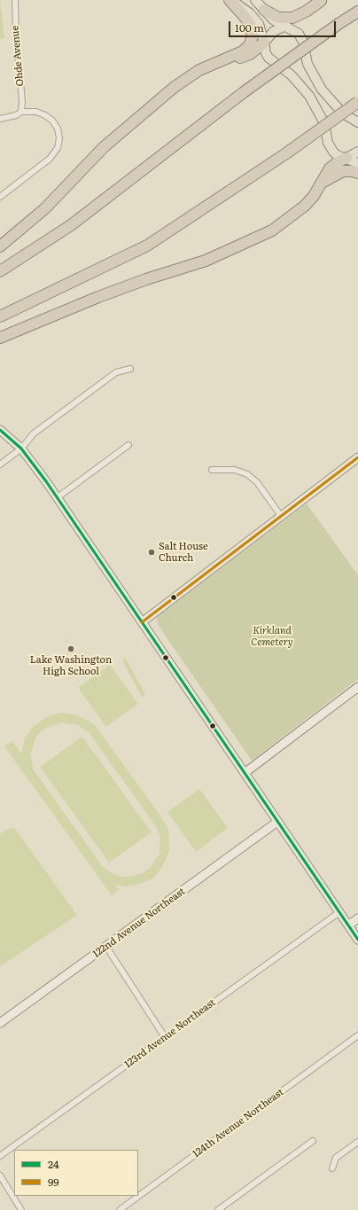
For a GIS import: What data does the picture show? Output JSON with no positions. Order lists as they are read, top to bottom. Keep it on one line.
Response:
{"streets":{"street":["Ohde Avenue","122nd Avenue Northeast","123rd Avenue Northeast","124th Avenue Northeast"]},"parks":["Kirkland Cemetery"],"places":["Salt House Church","Lake Washington High School"],"lines":["transit line 24","transit line 99"],"legend":["24","99"],"scale_bar":"100 m"}
